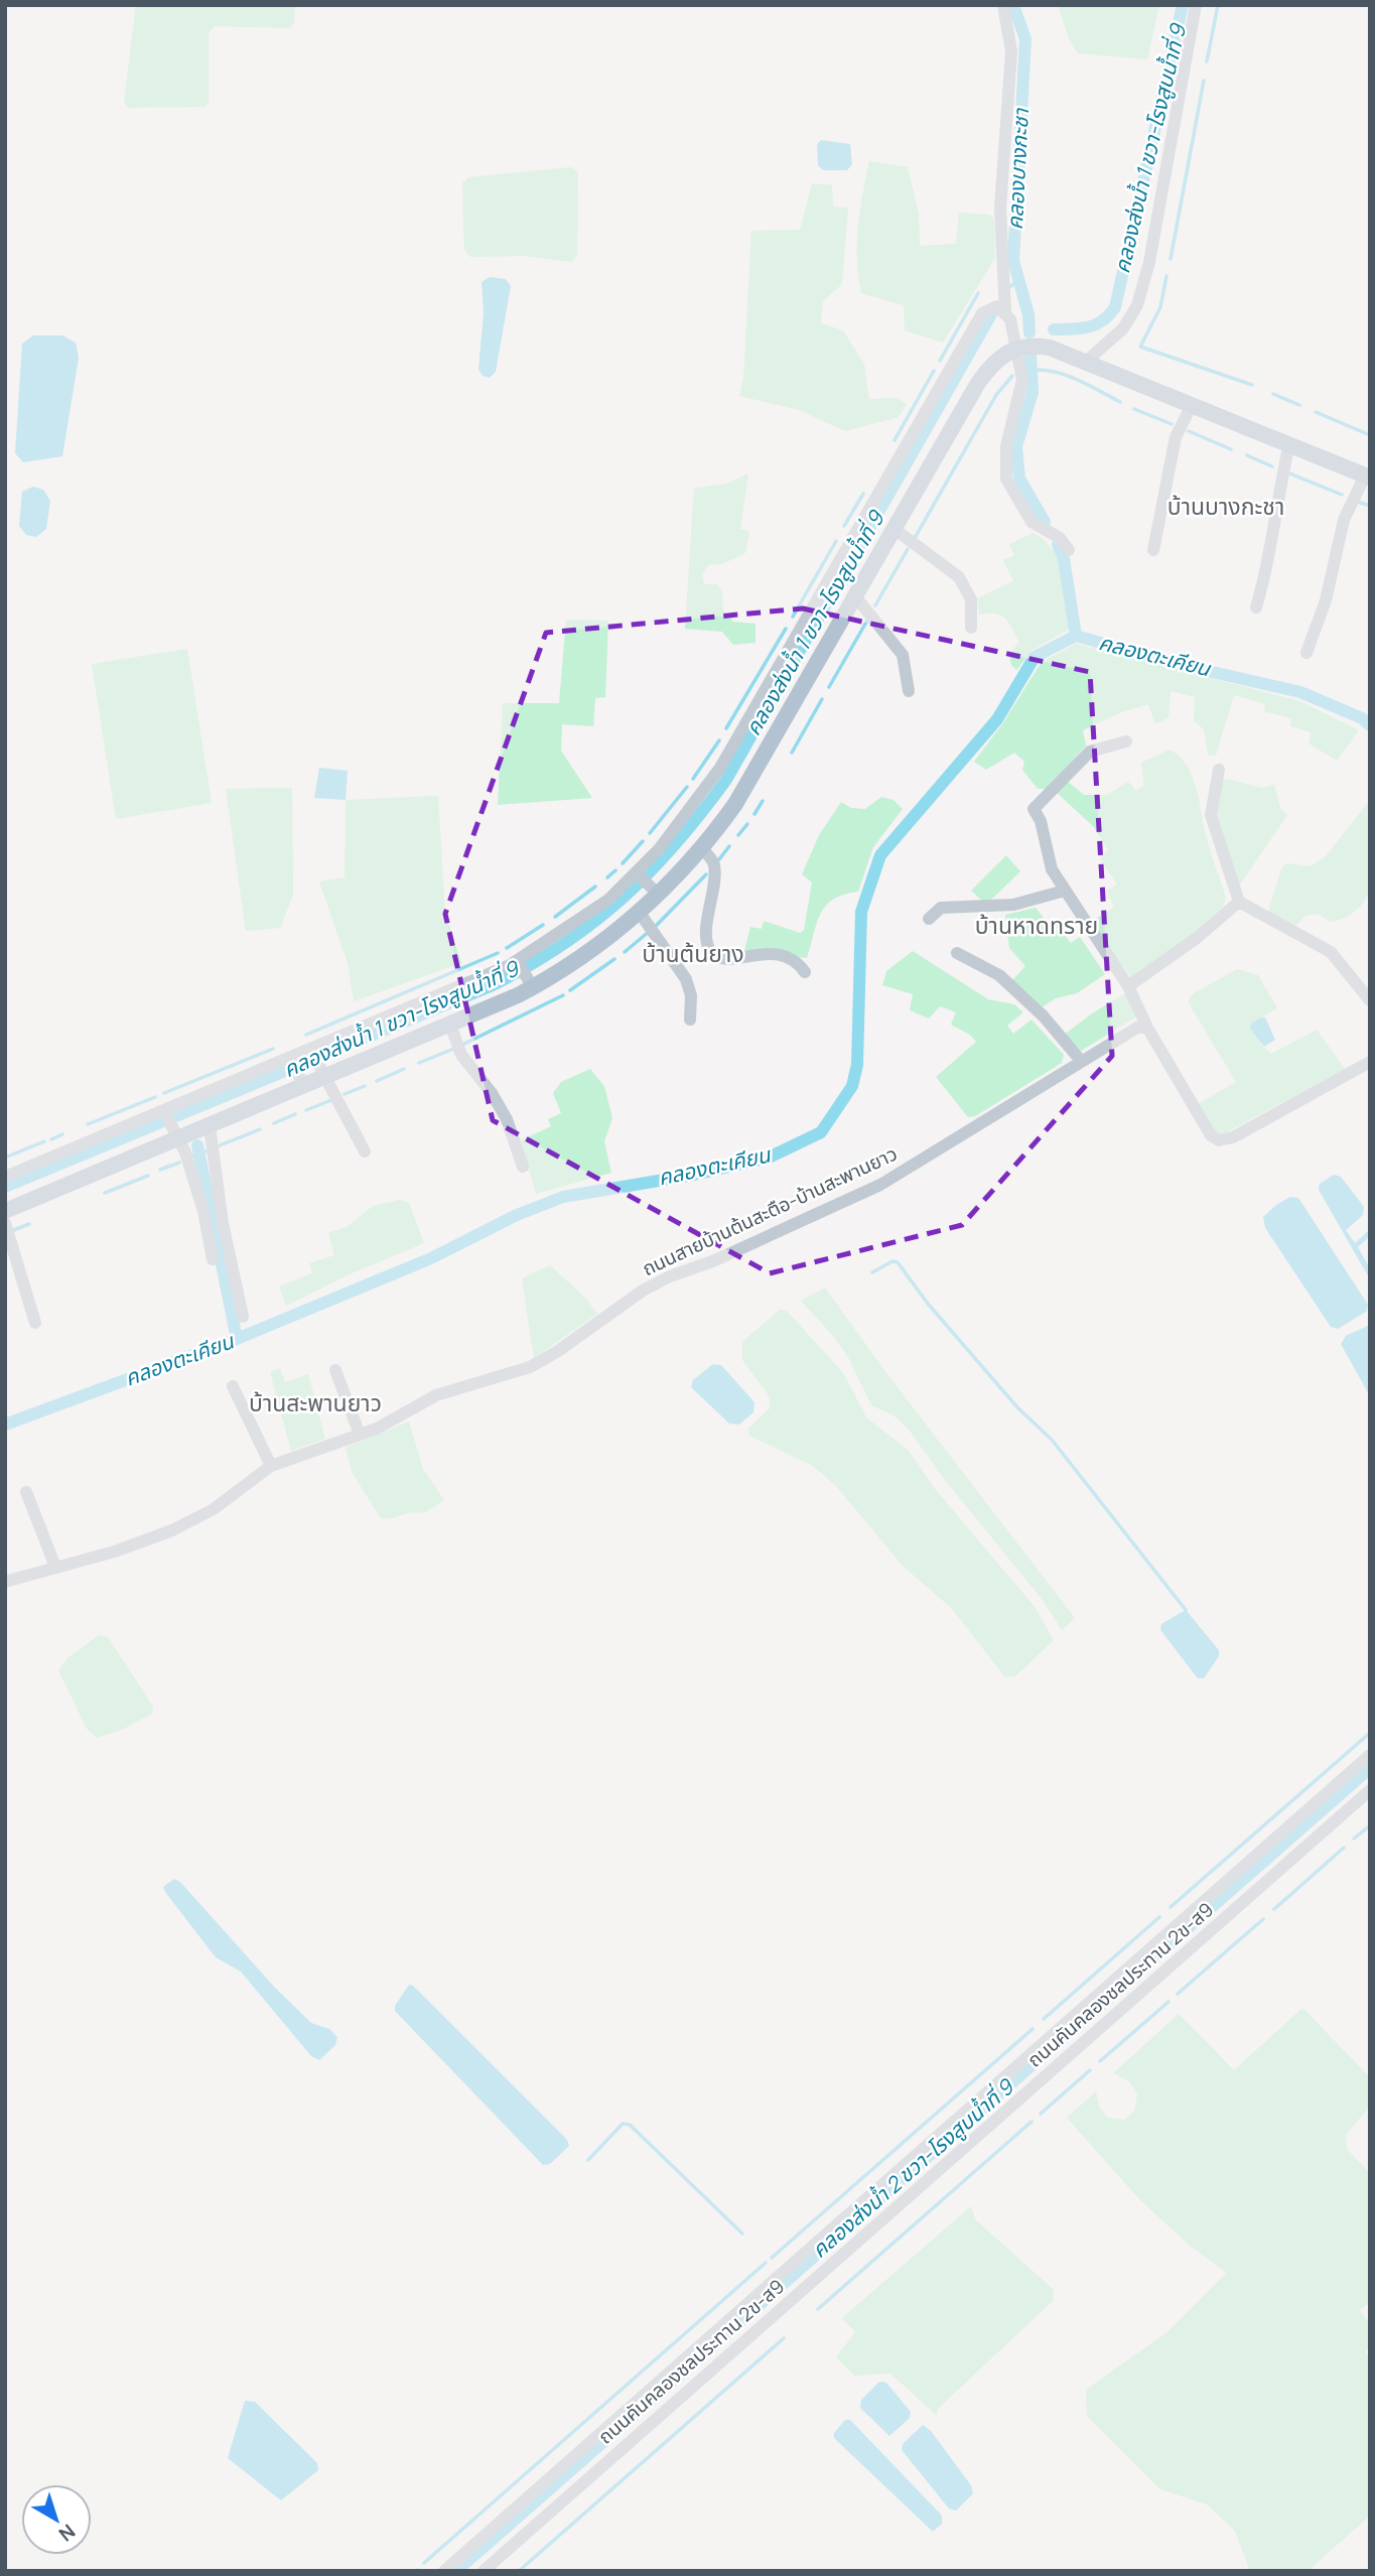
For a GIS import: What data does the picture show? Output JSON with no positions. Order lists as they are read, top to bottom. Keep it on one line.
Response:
{"streets":{"street":["ถนนสายบ้านต้นสะตือ-บ้านสะพานยาว","ถนนคันคลองชลประทาน 2ข-ส9"]},"districts":["บ้านบางกะชา","บ้านหาดทราย","บ้านต้นยาง","บ้านสะพานยาว"],"water":["คลองส่งน้ำ 1 ขวา-โรงสูบน้ำที่ 9","คลองบางกะชา","คลองตะเคียน","คลองส่งน้ำ 2 ขวา-โรงสูบน้ำที่ 9"],"north":"bottom right"}
